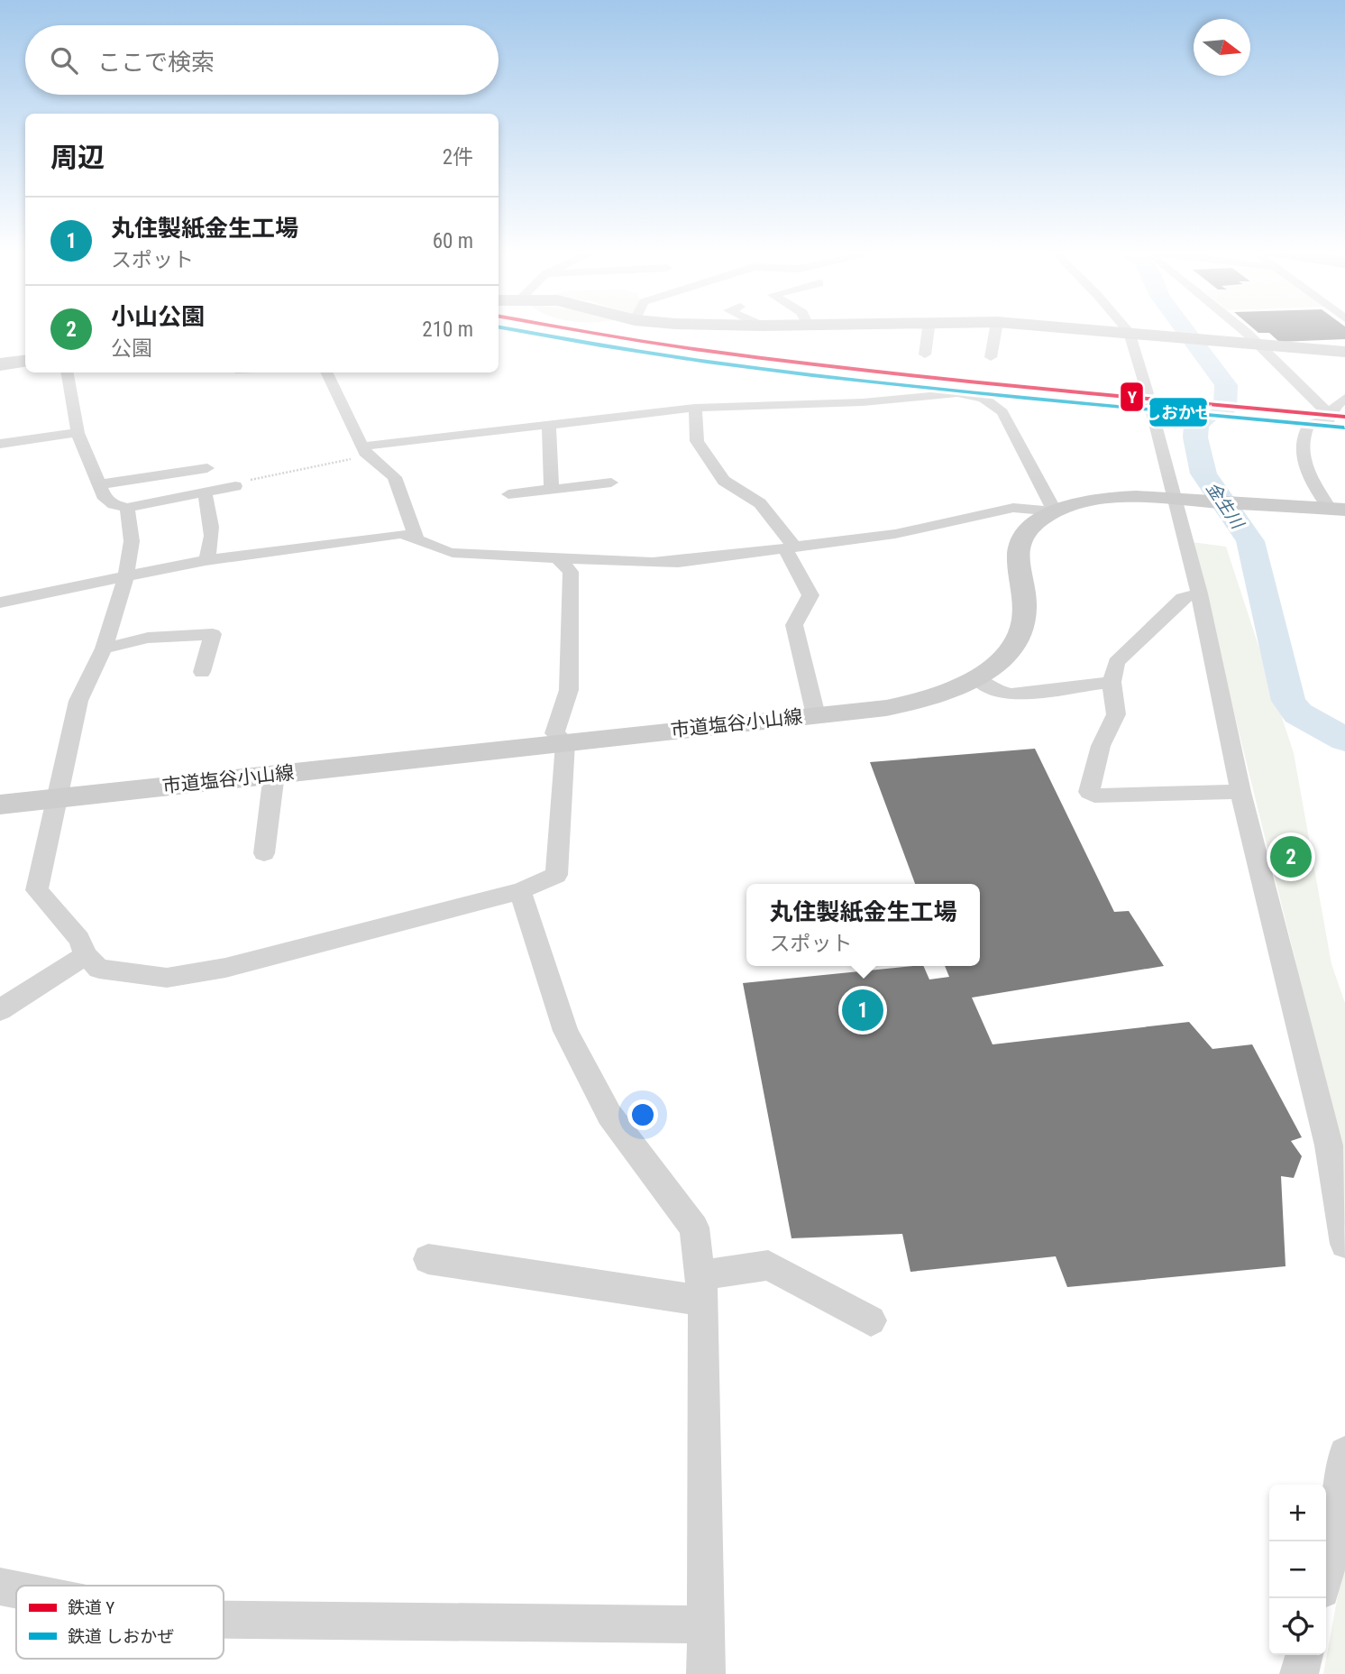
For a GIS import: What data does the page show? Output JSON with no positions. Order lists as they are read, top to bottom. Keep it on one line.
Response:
{"streets":{"street":["市道塩谷小山線"]},"water":["金生川"],"lines":["rail line Y","rail line しおかぜ"],"legend":["鉄道 Y","鉄道 しおかぜ"],"north":"right","page":{"search":"ここで検索","heading":["周辺","2件"],"list":[{"mark":"1","name":"丸住製紙金生工場","note":"スポット","value":"60 m"},{"mark":"2","name":"小山公園","note":"公園","value":"210 m"}],"pins":["2","1"],"popup":["丸住製紙金生工場","スポット"],"map_buttons":["+","−"]}}
